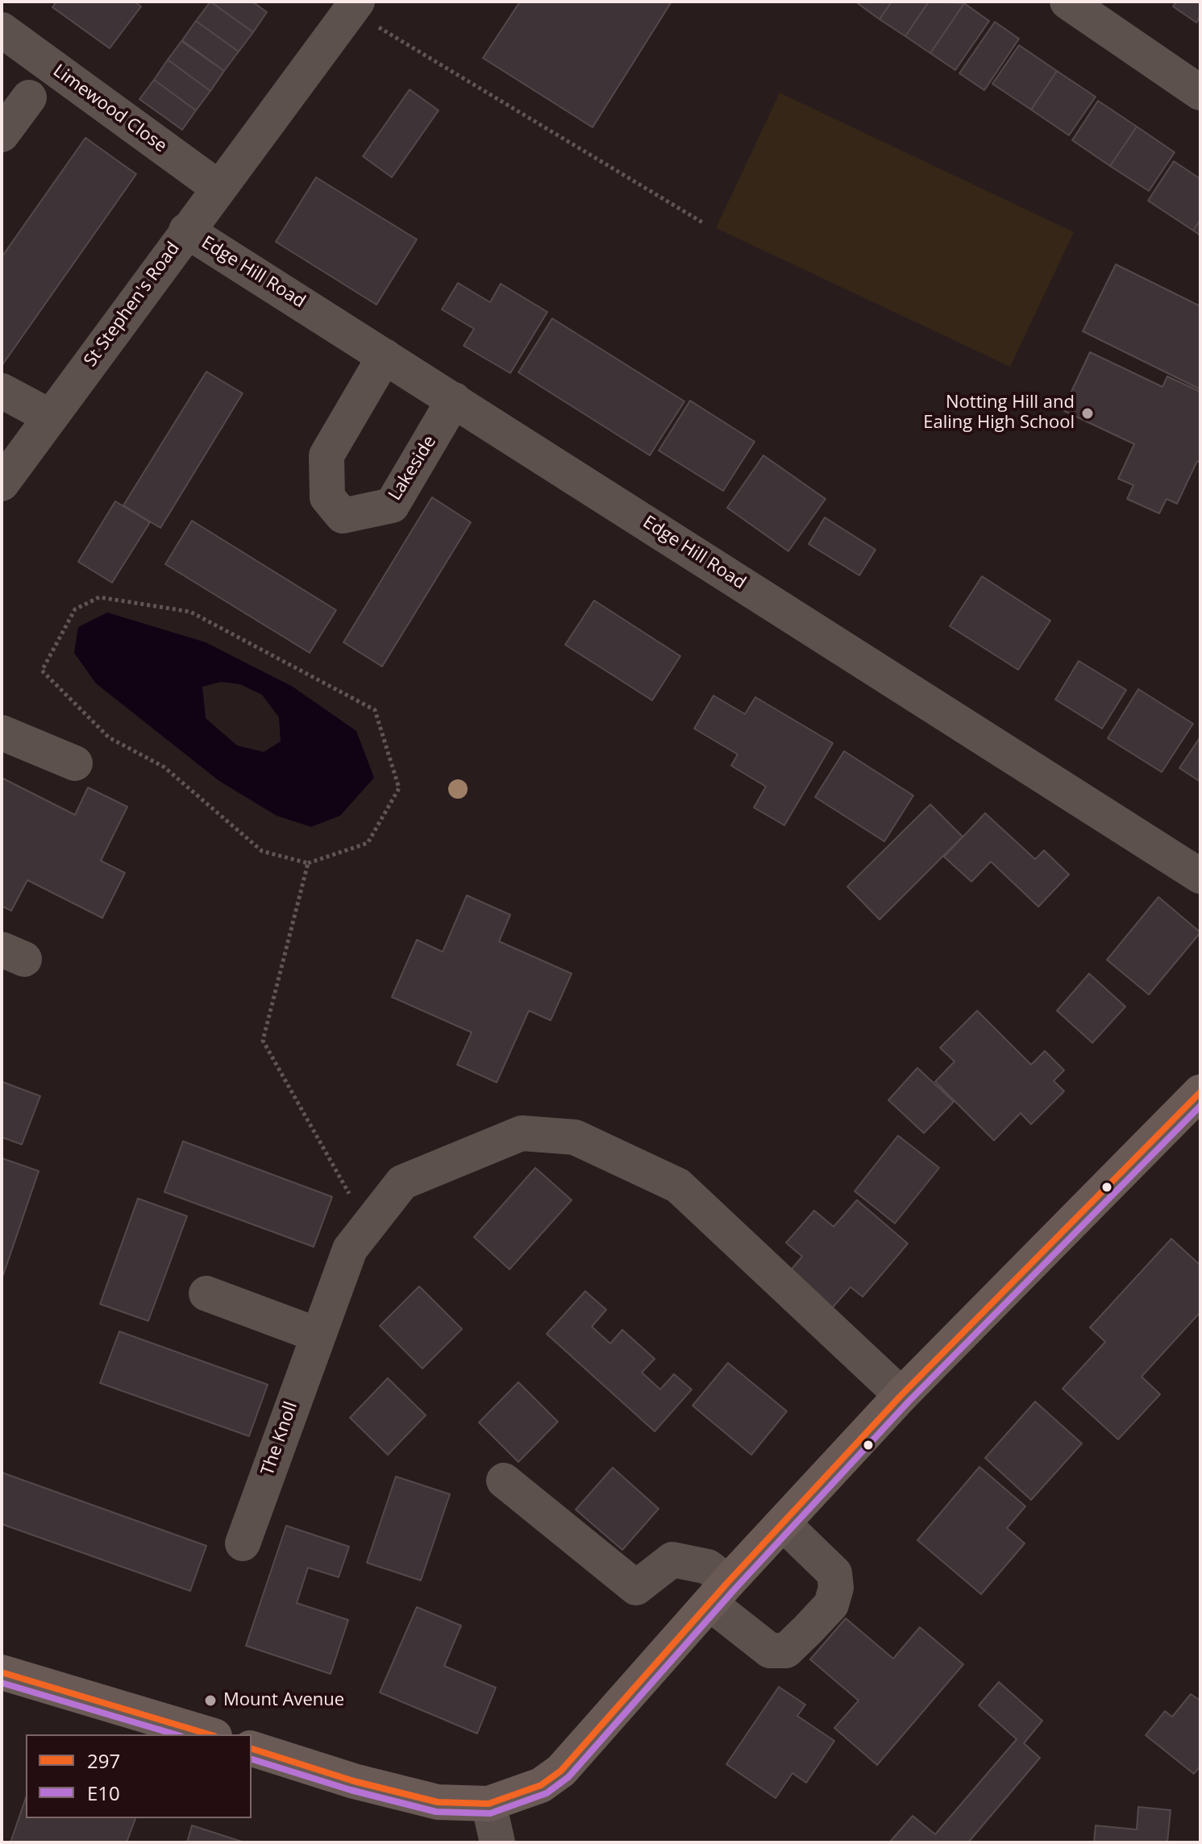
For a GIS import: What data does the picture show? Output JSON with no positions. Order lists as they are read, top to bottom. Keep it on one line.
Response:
{"streets":{"street":["Limewood Close","Edge Hill Road","St Stephen's Road","Lakeside","The Knoll"]},"crossings":[["Limewood Close","St Stephen's Road"],["Edge Hill Road","St Stephen's Road"],["Edge Hill Road","Lakeside"]],"places":["Notting Hill and Ealing High School","Mount Avenue"],"lines":["transit line 297","transit line E10"],"legend":["297","E10"]}
